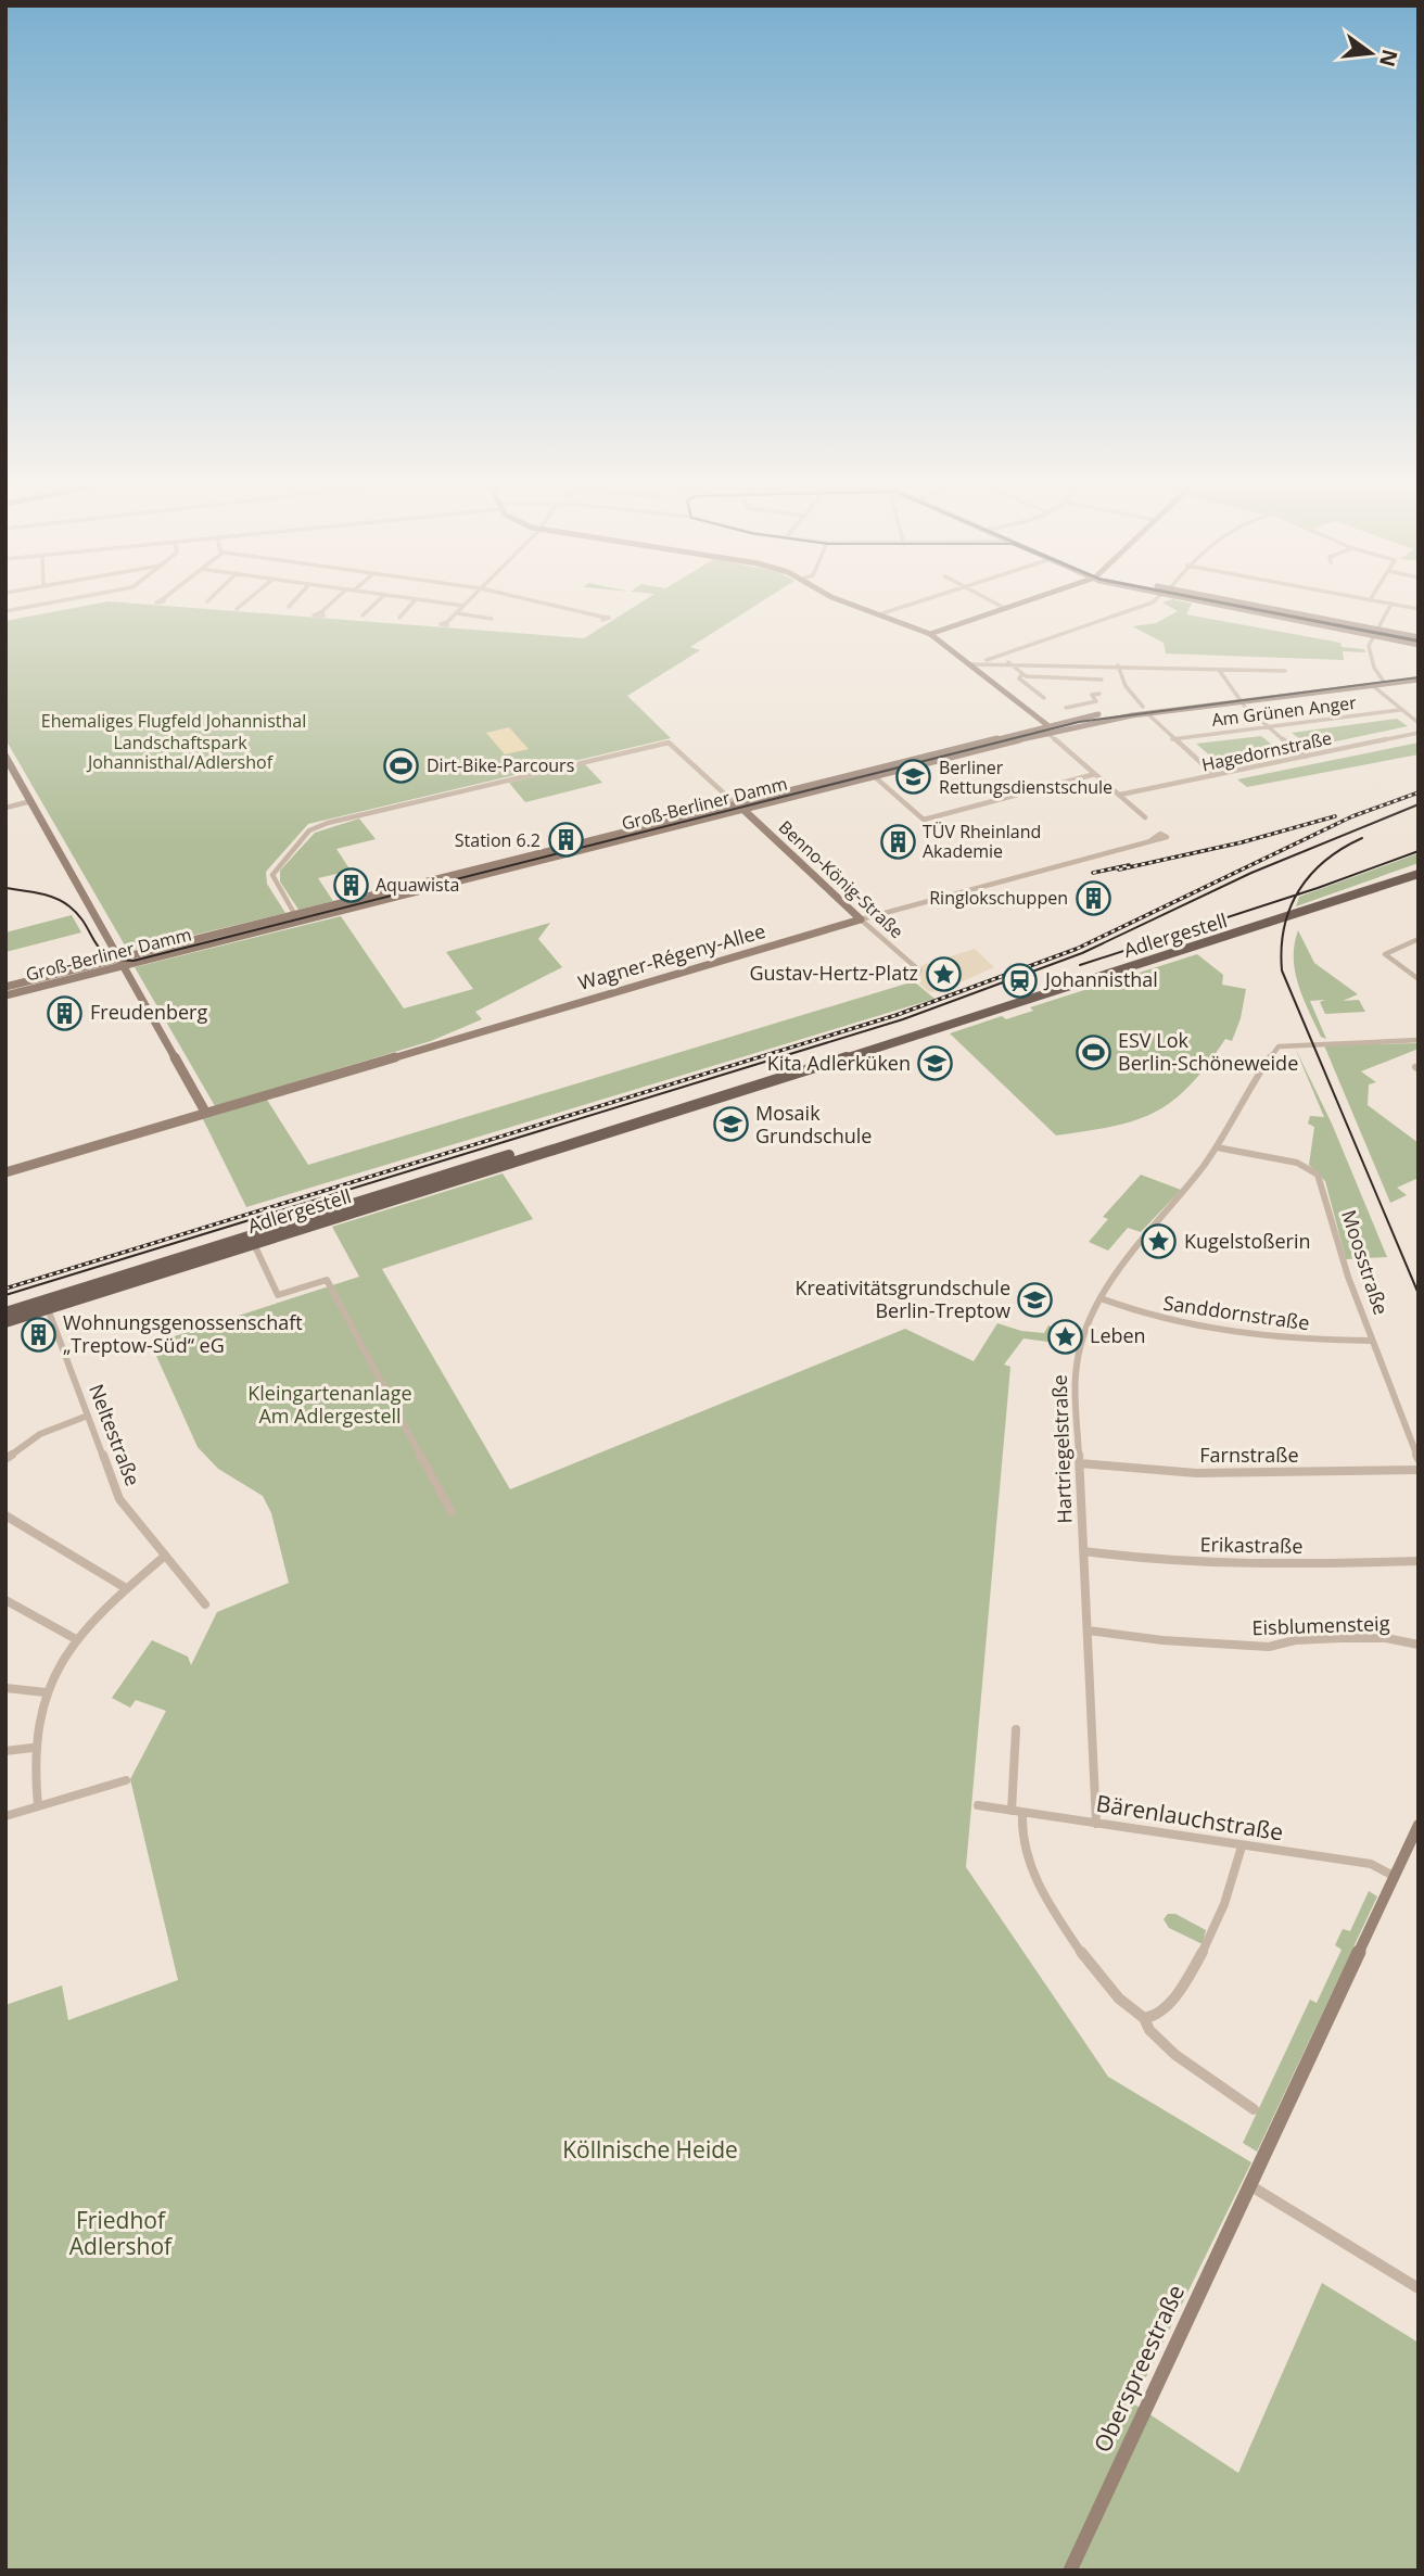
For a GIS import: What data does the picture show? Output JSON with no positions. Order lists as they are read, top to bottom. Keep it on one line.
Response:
{"streets":{"main road":["Groß-Berliner Damm","Benno-König-Straße","Adlergestell","Wagner-Régeny-Allee","Oberspreestraße"],"street":["Am Grünen Anger","Hagedornstraße","Moosstraße","Sanddornstraße","Neltestraße","Hartriegelstraße","Farnstraße","Erikastraße","Eisblumensteig","Bärenlauchstraße"]},"crossings":[["Groß-Berliner Damm","Benno-König-Straße"],["Benno-König-Straße","Wagner-Régeny-Allee"],["Adlergestell","Neltestraße"],["Moosstraße","Sanddornstraße"],["Moosstraße","Hartriegelstraße"],["Sanddornstraße","Hartriegelstraße"],["Hartriegelstraße","Farnstraße"],["Hartriegelstraße","Erikastraße"],["Hartriegelstraße","Eisblumensteig"],["Hartriegelstraße","Bärenlauchstraße"],["Bärenlauchstraße","Oberspreestraße"]],"parks":["Ehemaliges Flugfeld Johannisthal","Landschaftspark Johannisthal/Adlershof","Kleingartenanlage Am Adlergestell","Köllnische Heide","Friedhof Adlershof"],"places":{"sports":["Dirt-Bike-Parcours","ESV Lok Berlin-Schöneweide"],"school or university":["Berliner Rettungsdienstschule","Kita Adlerküken","Mosaik Grundschule","Kreativitätsgrundschule Berlin-Treptow"],"building":["Station 6.2","TÜV Rheinland Akademie","Aquawista","Ringlokschuppen","Freudenberg","Wohnungsgenossenschaft „Treptow-Süd“ eG"],"place":["Gustav-Hertz-Platz","Kugelstoßerin","Leben"],"station":["Johannisthal"]},"north":"right"}
